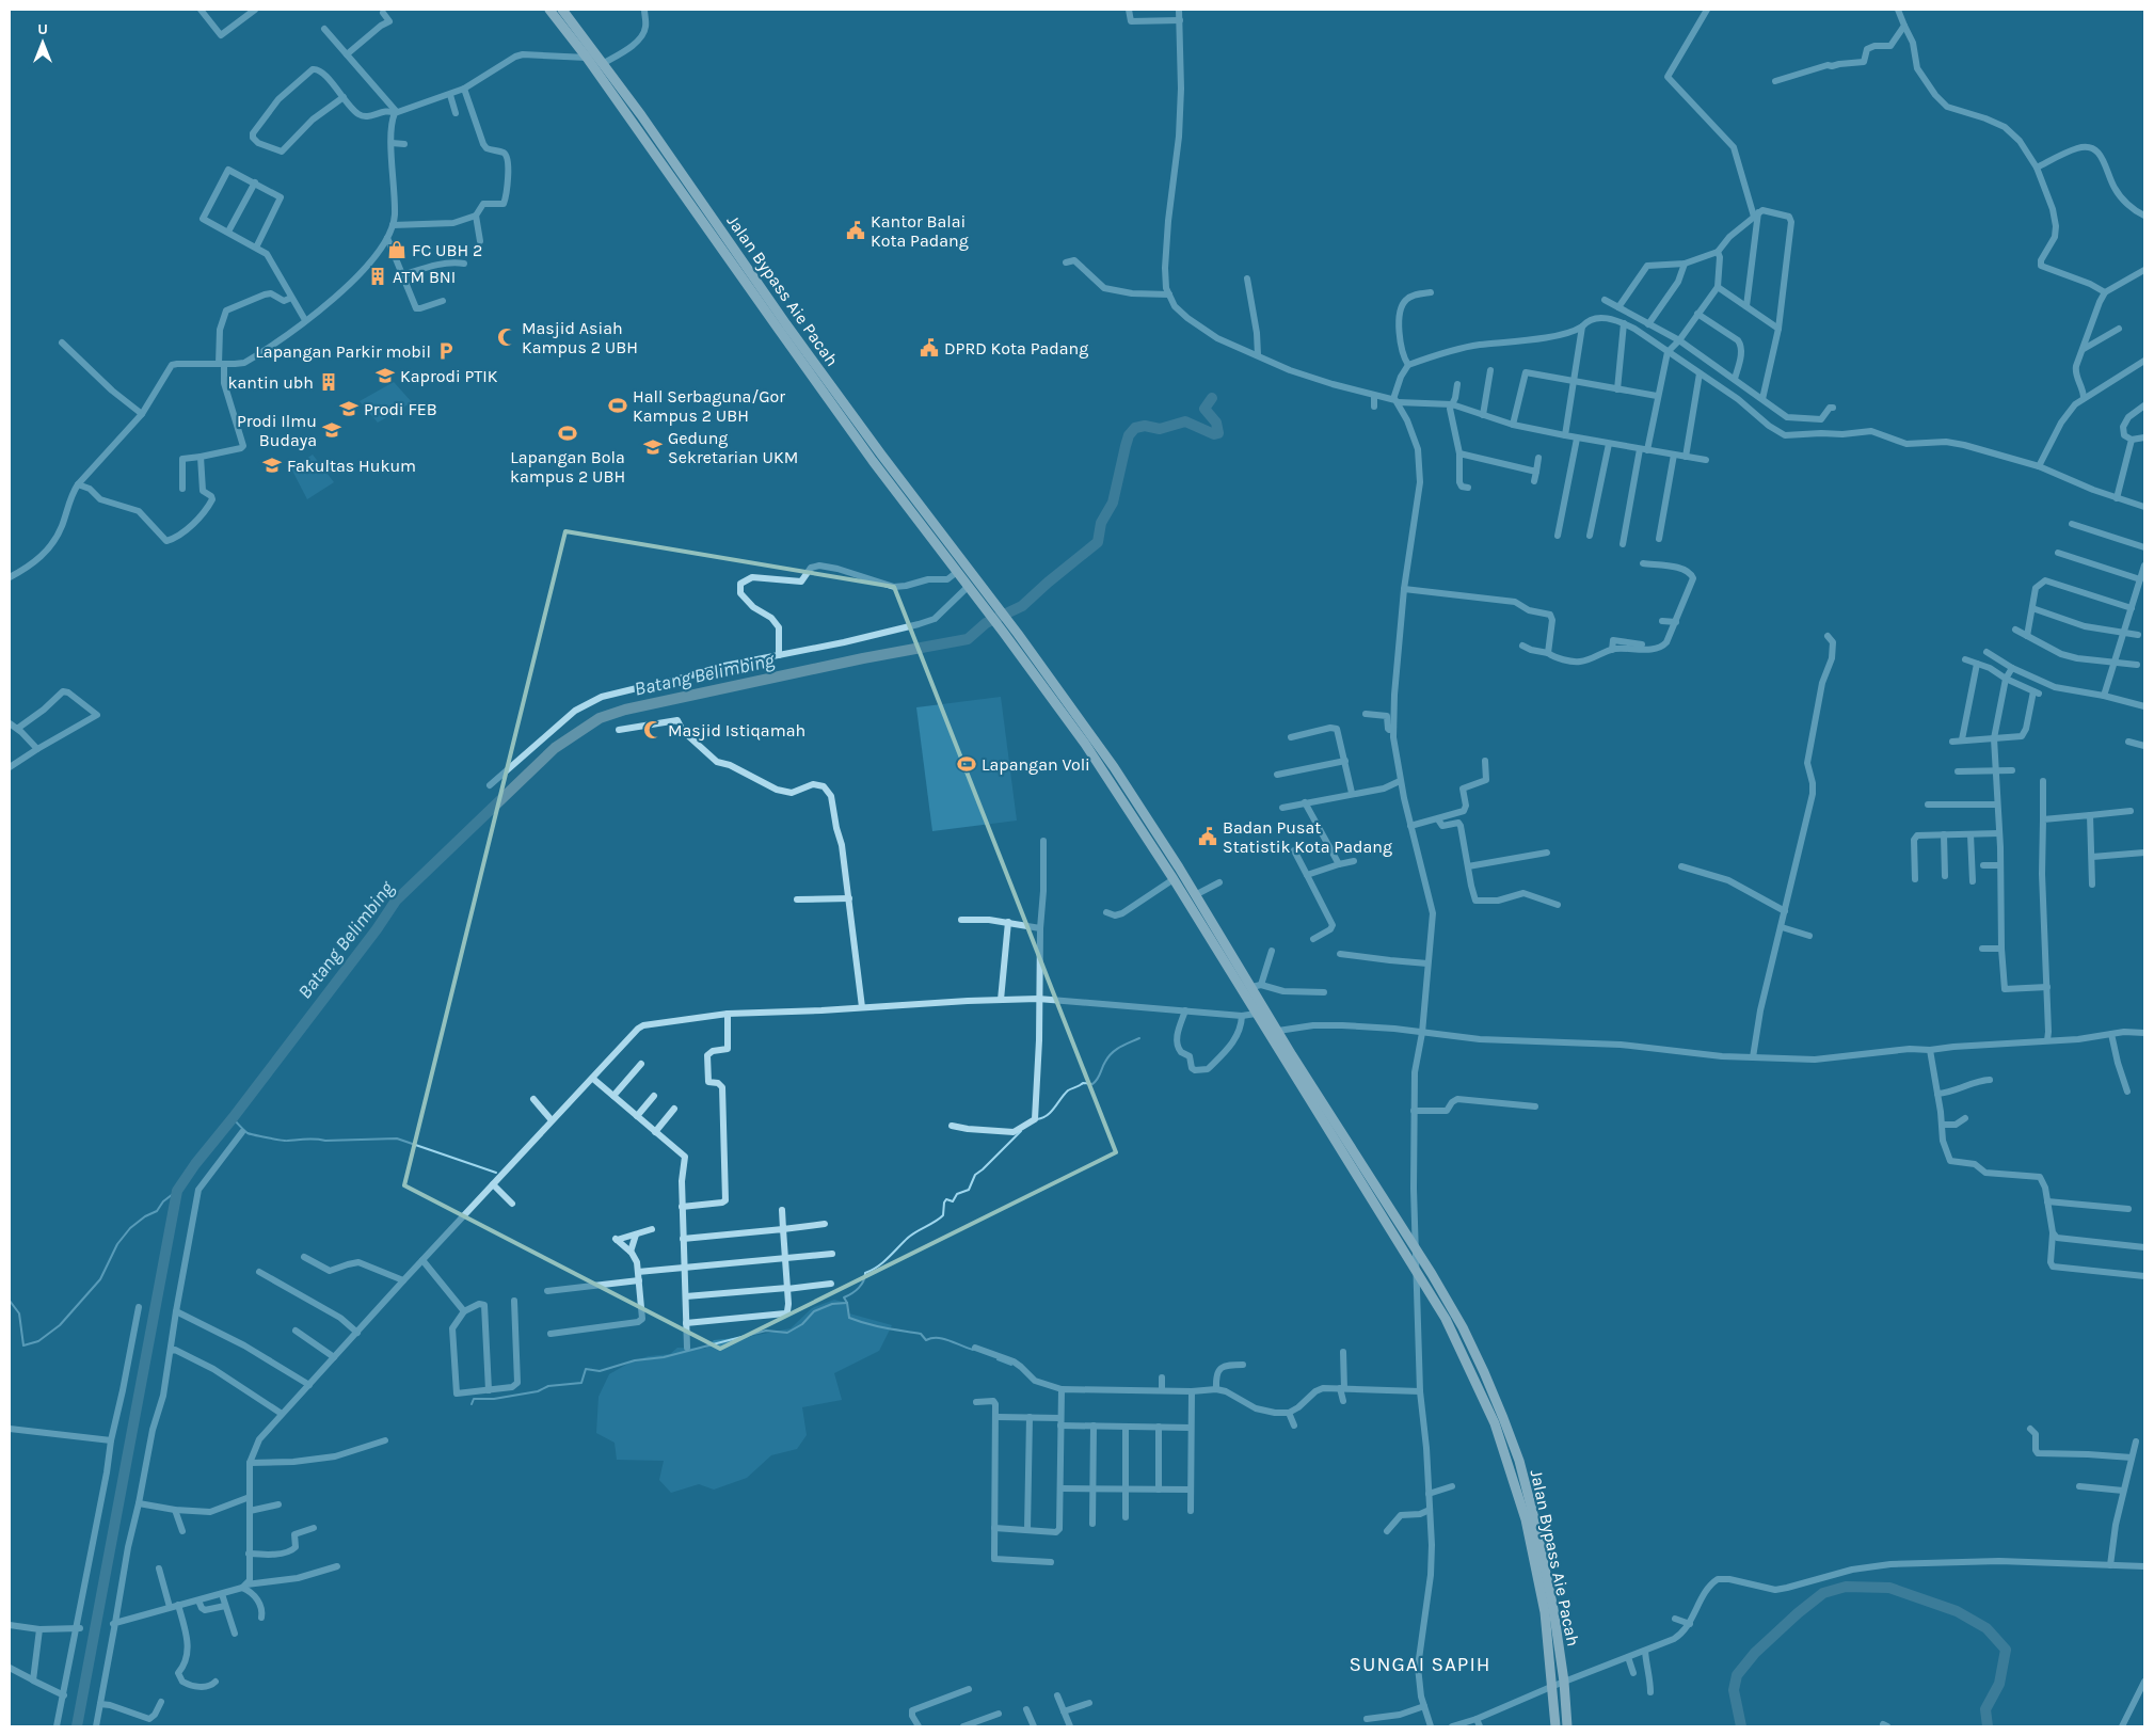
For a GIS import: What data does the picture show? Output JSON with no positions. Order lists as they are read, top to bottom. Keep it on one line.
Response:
{"streets":{"highway":["Jalan Bypass Aie Pacah"]},"districts":["SUNGAI SAPIH"],"water":["Batang Belimbing"],"places":{"public building":["Kantor Balai Kota Padang","DPRD Kota Padang","Badan Pusat Statistik Kota Padang"],"shop":["FC UBH 2"],"building":["ATM BNI","kantin ubh"],"mosque":["Masjid Asiah Kampus 2 UBH","Masjid Istiqamah"],"parking":["Lapangan Parkir mobil"],"school or university":["Kaprodi PTIK","Prodi FEB","Prodi Ilmu Budaya","Gedung Sekretarian UKM","Fakultas Hukum"],"sports":["Hall Serbaguna/Gor Kampus 2 UBH","Lapangan Bola kampus 2 UBH","Lapangan Voli"]},"north":"top"}
